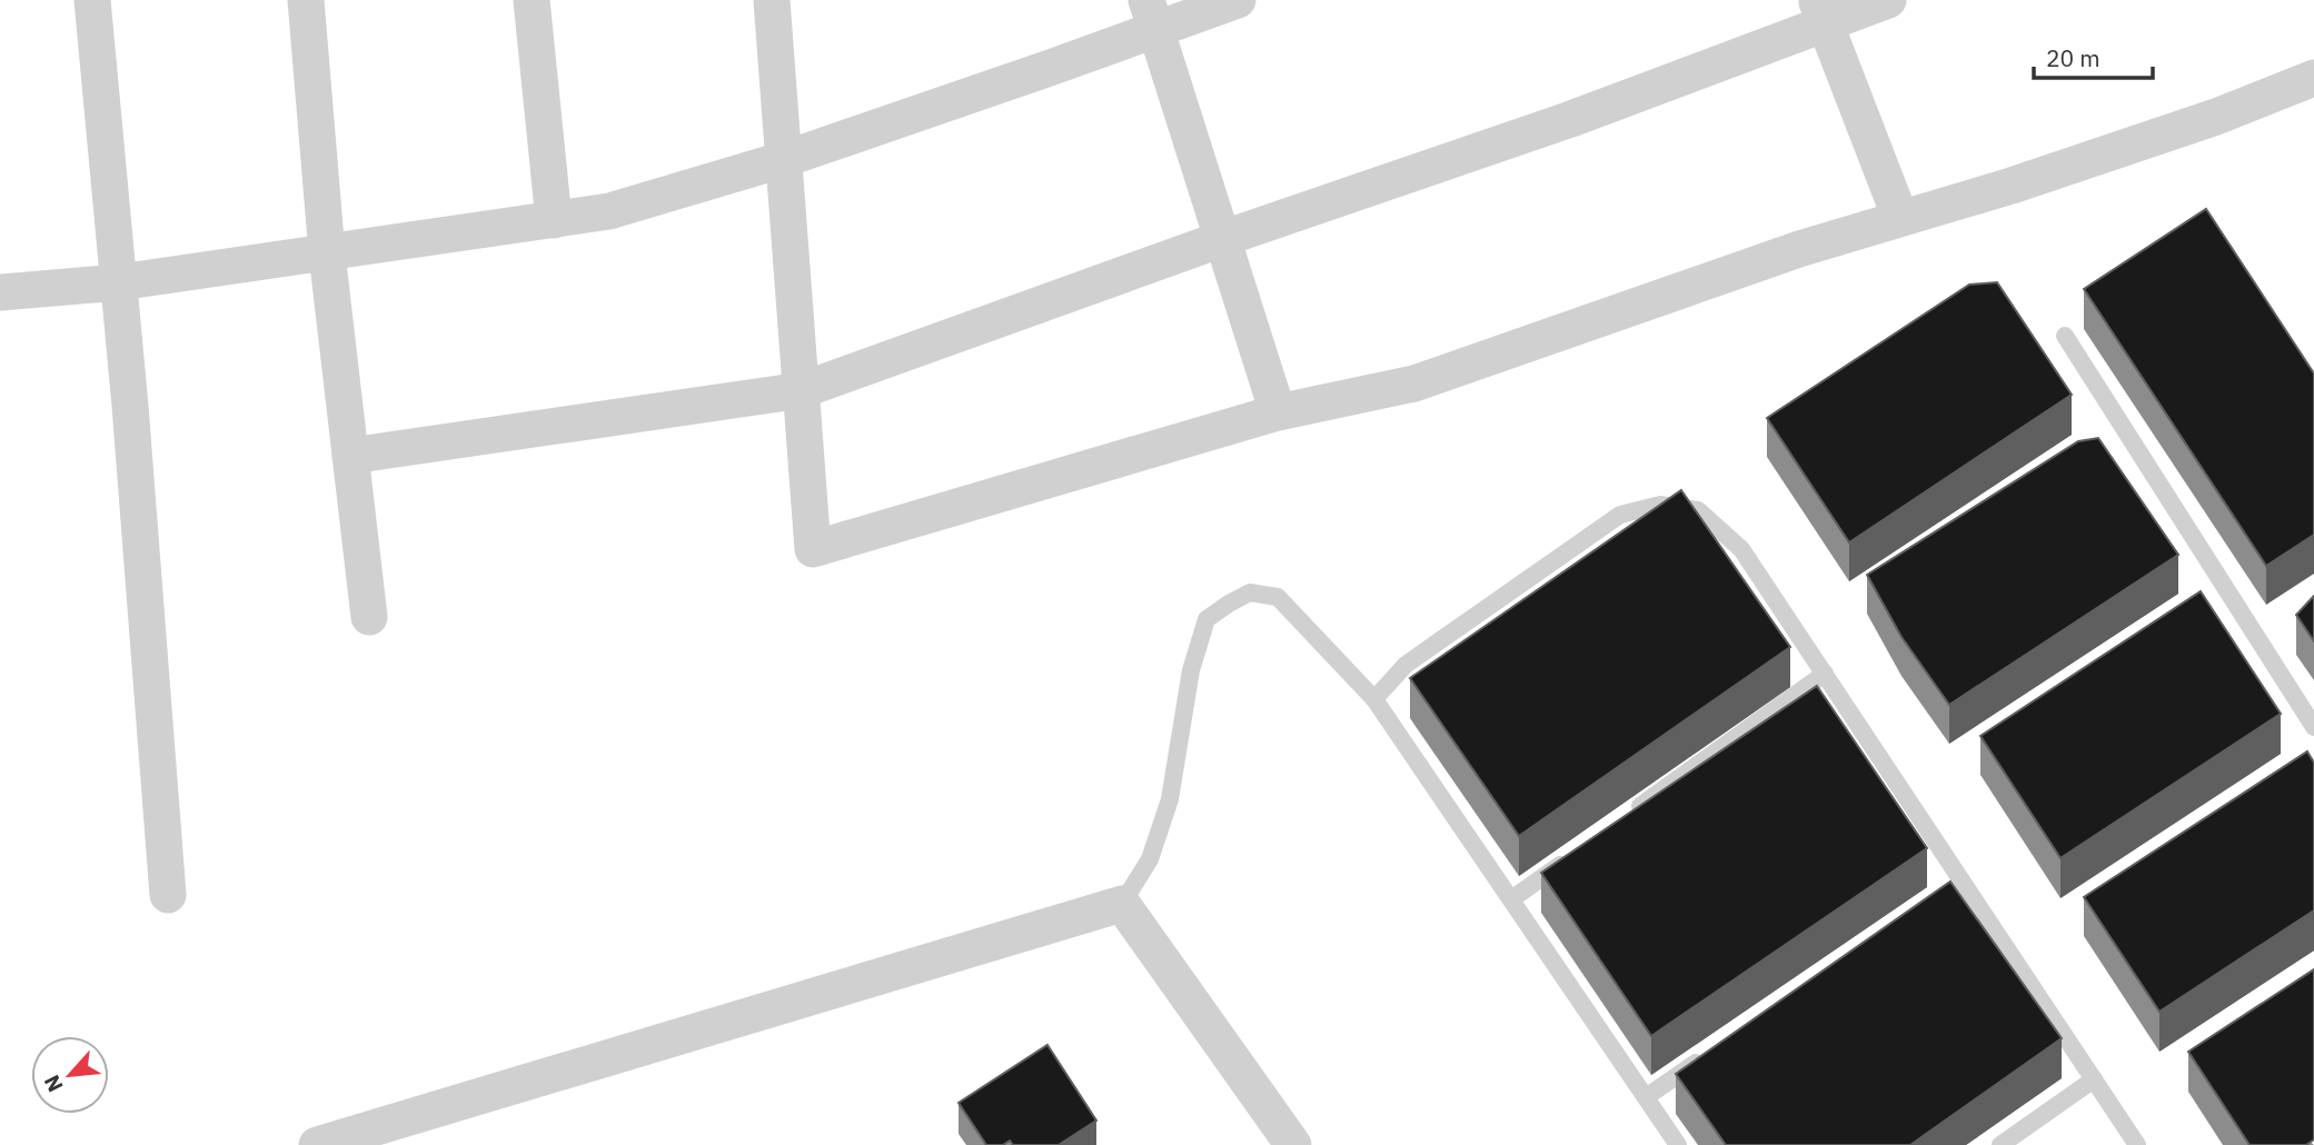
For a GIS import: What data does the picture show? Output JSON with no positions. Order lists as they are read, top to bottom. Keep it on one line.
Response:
{"scale_bar":"20 m","north":"bottom left"}
